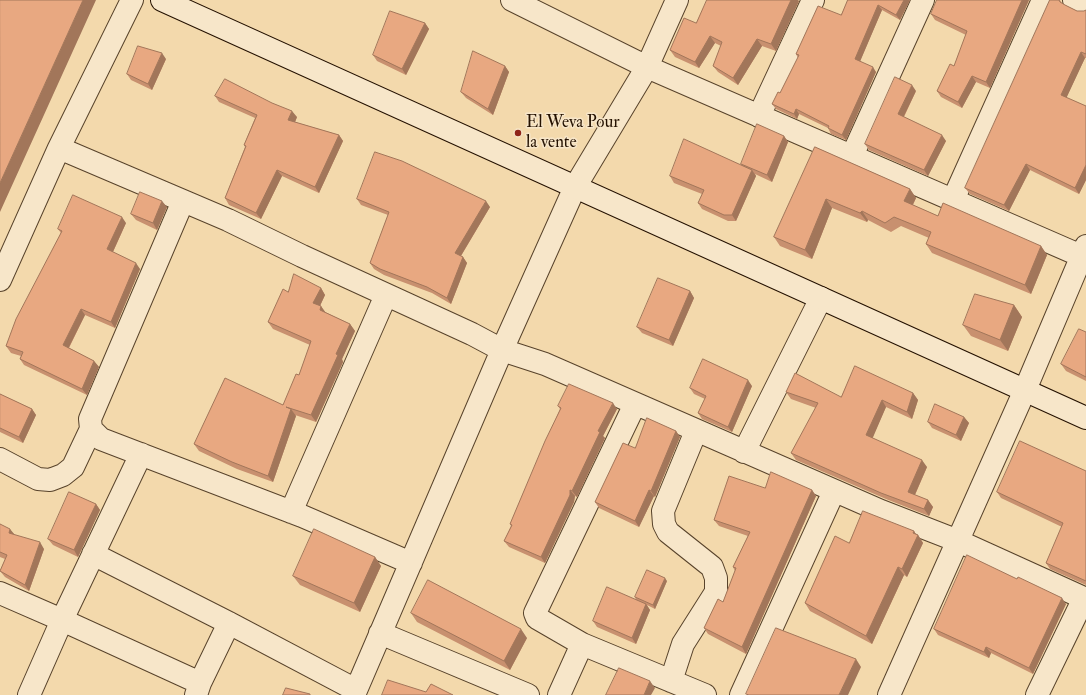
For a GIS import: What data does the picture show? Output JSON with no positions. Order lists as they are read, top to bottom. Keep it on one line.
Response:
{"places":["El Weva Pour la vente"]}
